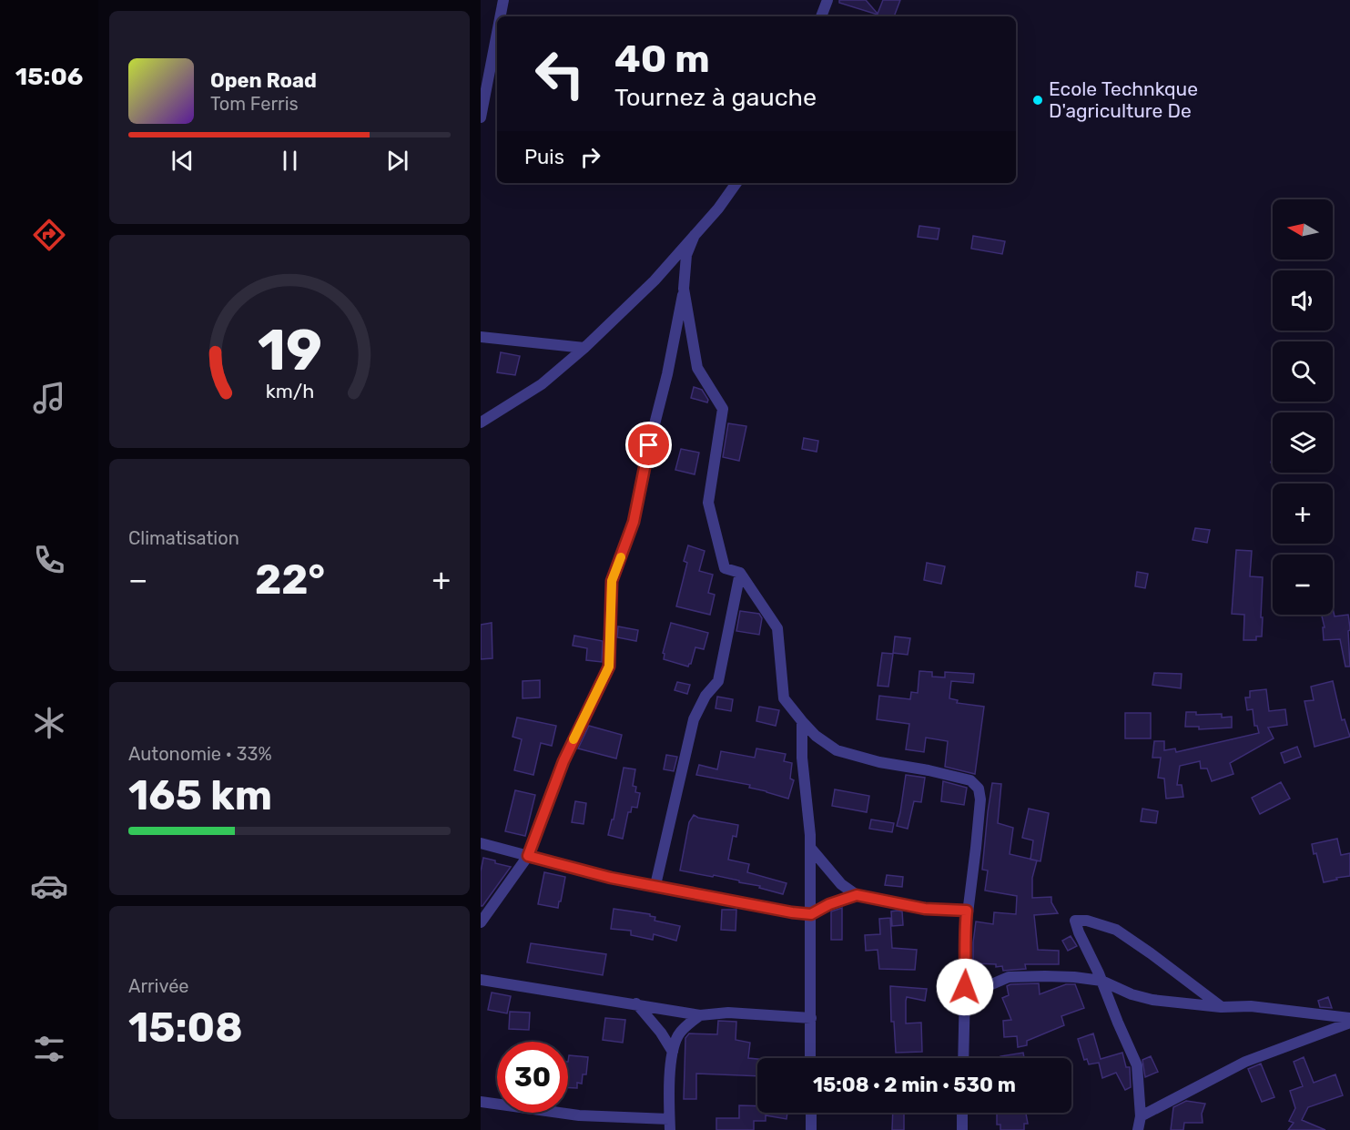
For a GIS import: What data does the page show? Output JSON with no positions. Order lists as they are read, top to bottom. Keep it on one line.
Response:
{"places":["Ecole Technkque D'agriculture De"],"north":"left","page":{"tabs":"15:06","turn":["40 m","Tournez à gauche"],"song":["Open Road","Tom Ferris"],"then":"Puis","map_buttons":["+","−"],"tile":["Climatisation",["Autonomie · 33%","165 km"],["Arrivée","15:08"]],"heat":["−","22°","+"],"limit":"30","trip":"15:08 · 2 min · 530 m","gauge":["19","km/h"]}}
